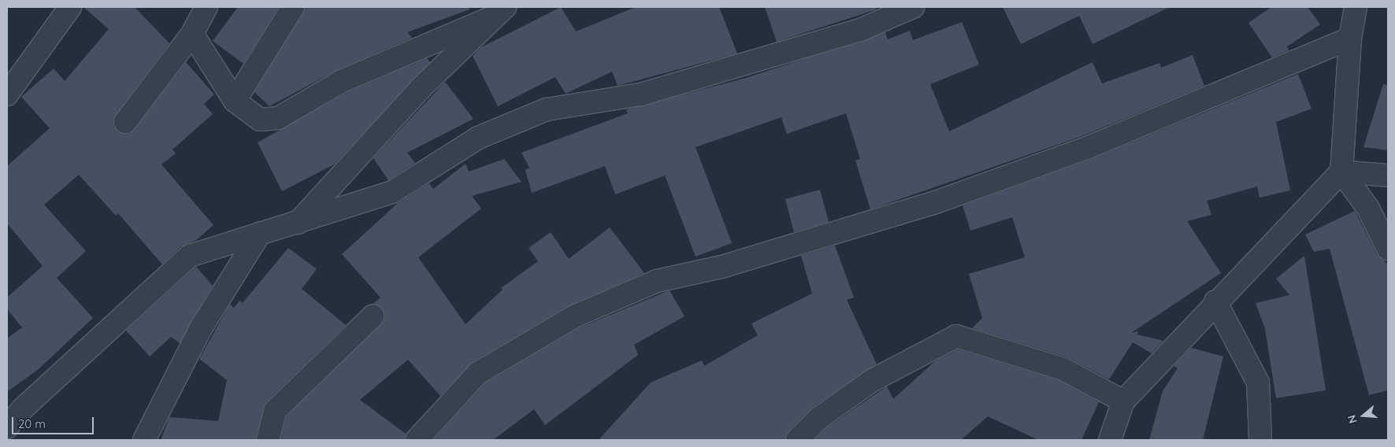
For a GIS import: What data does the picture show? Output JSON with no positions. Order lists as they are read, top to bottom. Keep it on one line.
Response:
{"scale_bar":"20 m","north":"left"}
